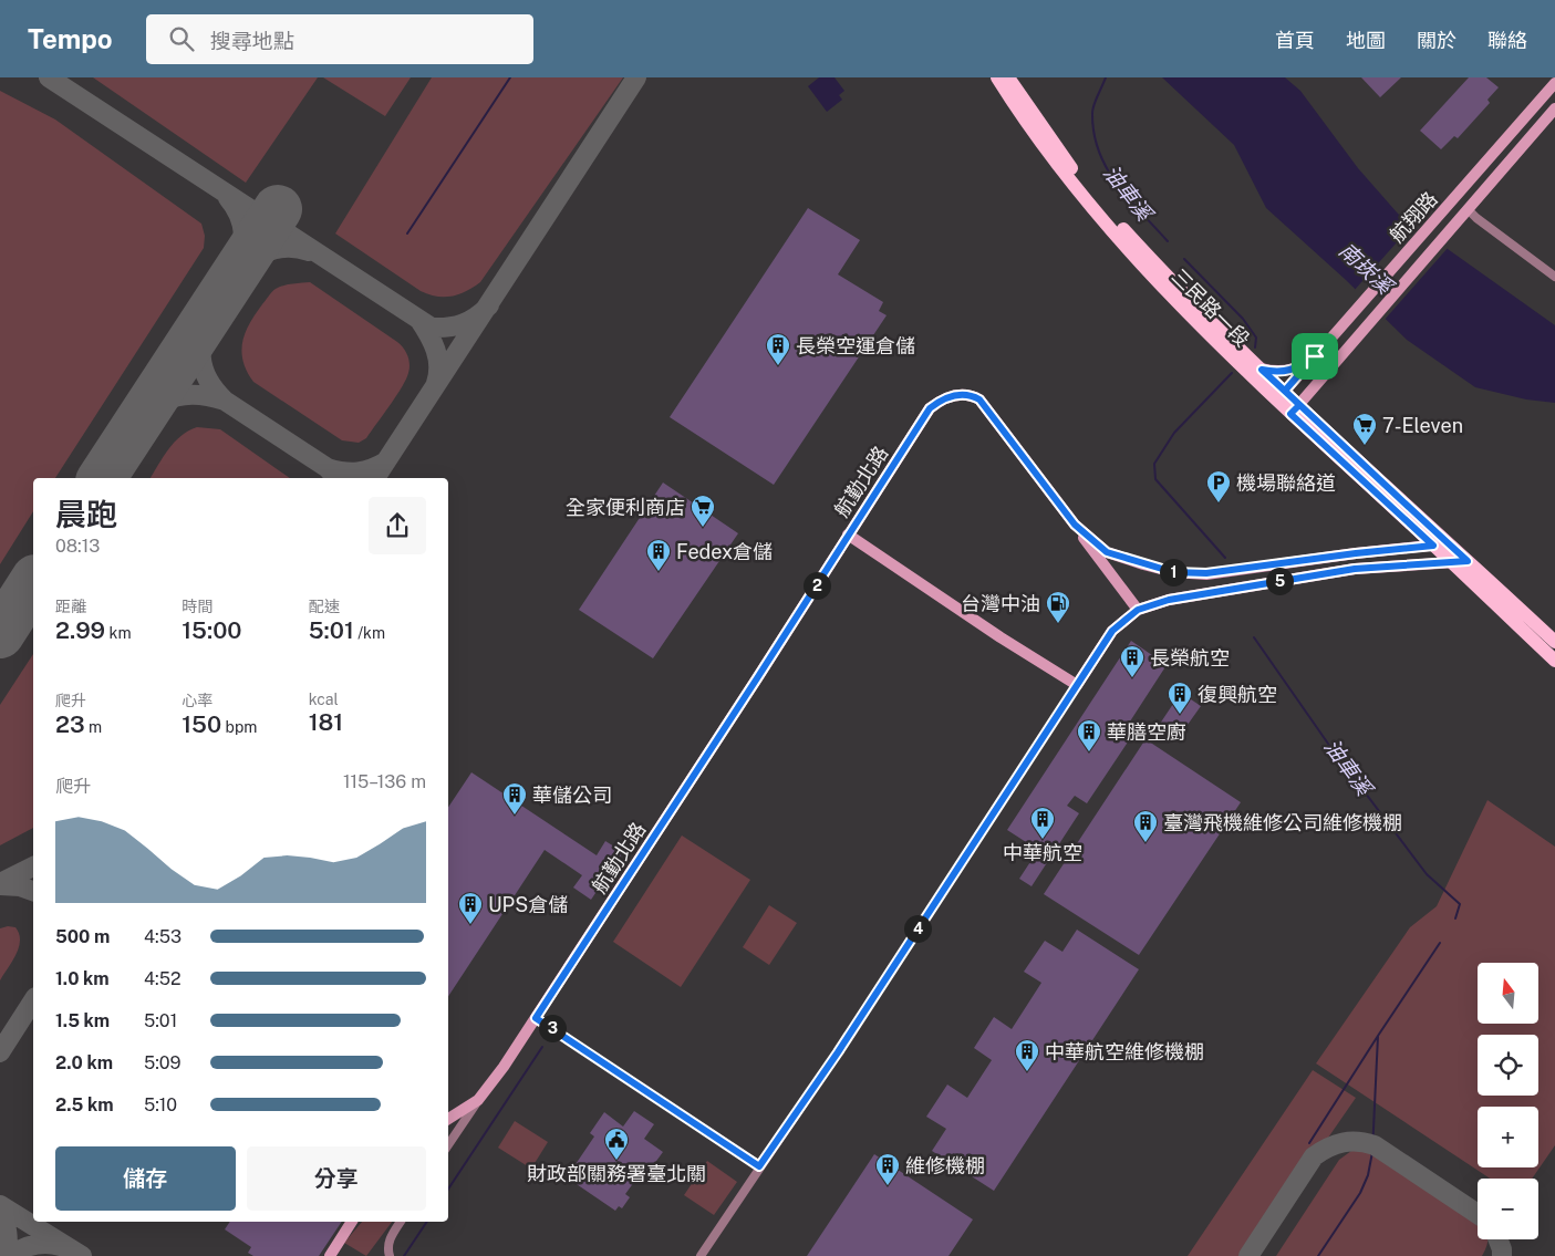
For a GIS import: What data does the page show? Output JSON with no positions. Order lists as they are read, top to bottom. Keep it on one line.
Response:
{"streets":{"main road":["三民路一段"],"street":["航翔路","航勤北路"]},"crossings":[["航翔路","三民路一段"],["三民路一段","航勤北路"]],"water":["油車溪","南崁溪"],"places":{"building":["長榮空運倉儲","Fedex倉儲","長榮航空","復興航空","華膳空廚","華儲公司","中華航空","臺灣飛機維修公司維修機棚","UPS倉儲","中華航空維修機棚","維修機棚"],"supermarket":["7-Eleven","全家便利商店"],"parking":["機場聯絡道"],"fuel station":["台灣中油"],"public building":["財政部關務署臺北關"]},"north":"top","page":{"header":"Tempo","search":"搜尋地點","nav":["首頁","地圖","關於","聯絡"],"heading":["晨跑","08:13"],"pins":["1","5","2","4","3"],"stats":[["距離","2.99 km"],["時間","15:00"],["配速","5:01 /km"],["爬升","23 m"],["心率","150 bpm"],["kcal","181"]],"chart":["爬升","115–136 m"],"list":[{"name":"500 m","note":"4:53"},{"name":"1.0 km","note":"4:52"},{"name":"1.5 km","note":"5:01"},{"name":"2.0 km","note":"5:09"},{"name":"2.5 km","note":"5:10"}],"map_buttons":["+","−"],"buttons":["儲存","分享"]}}
